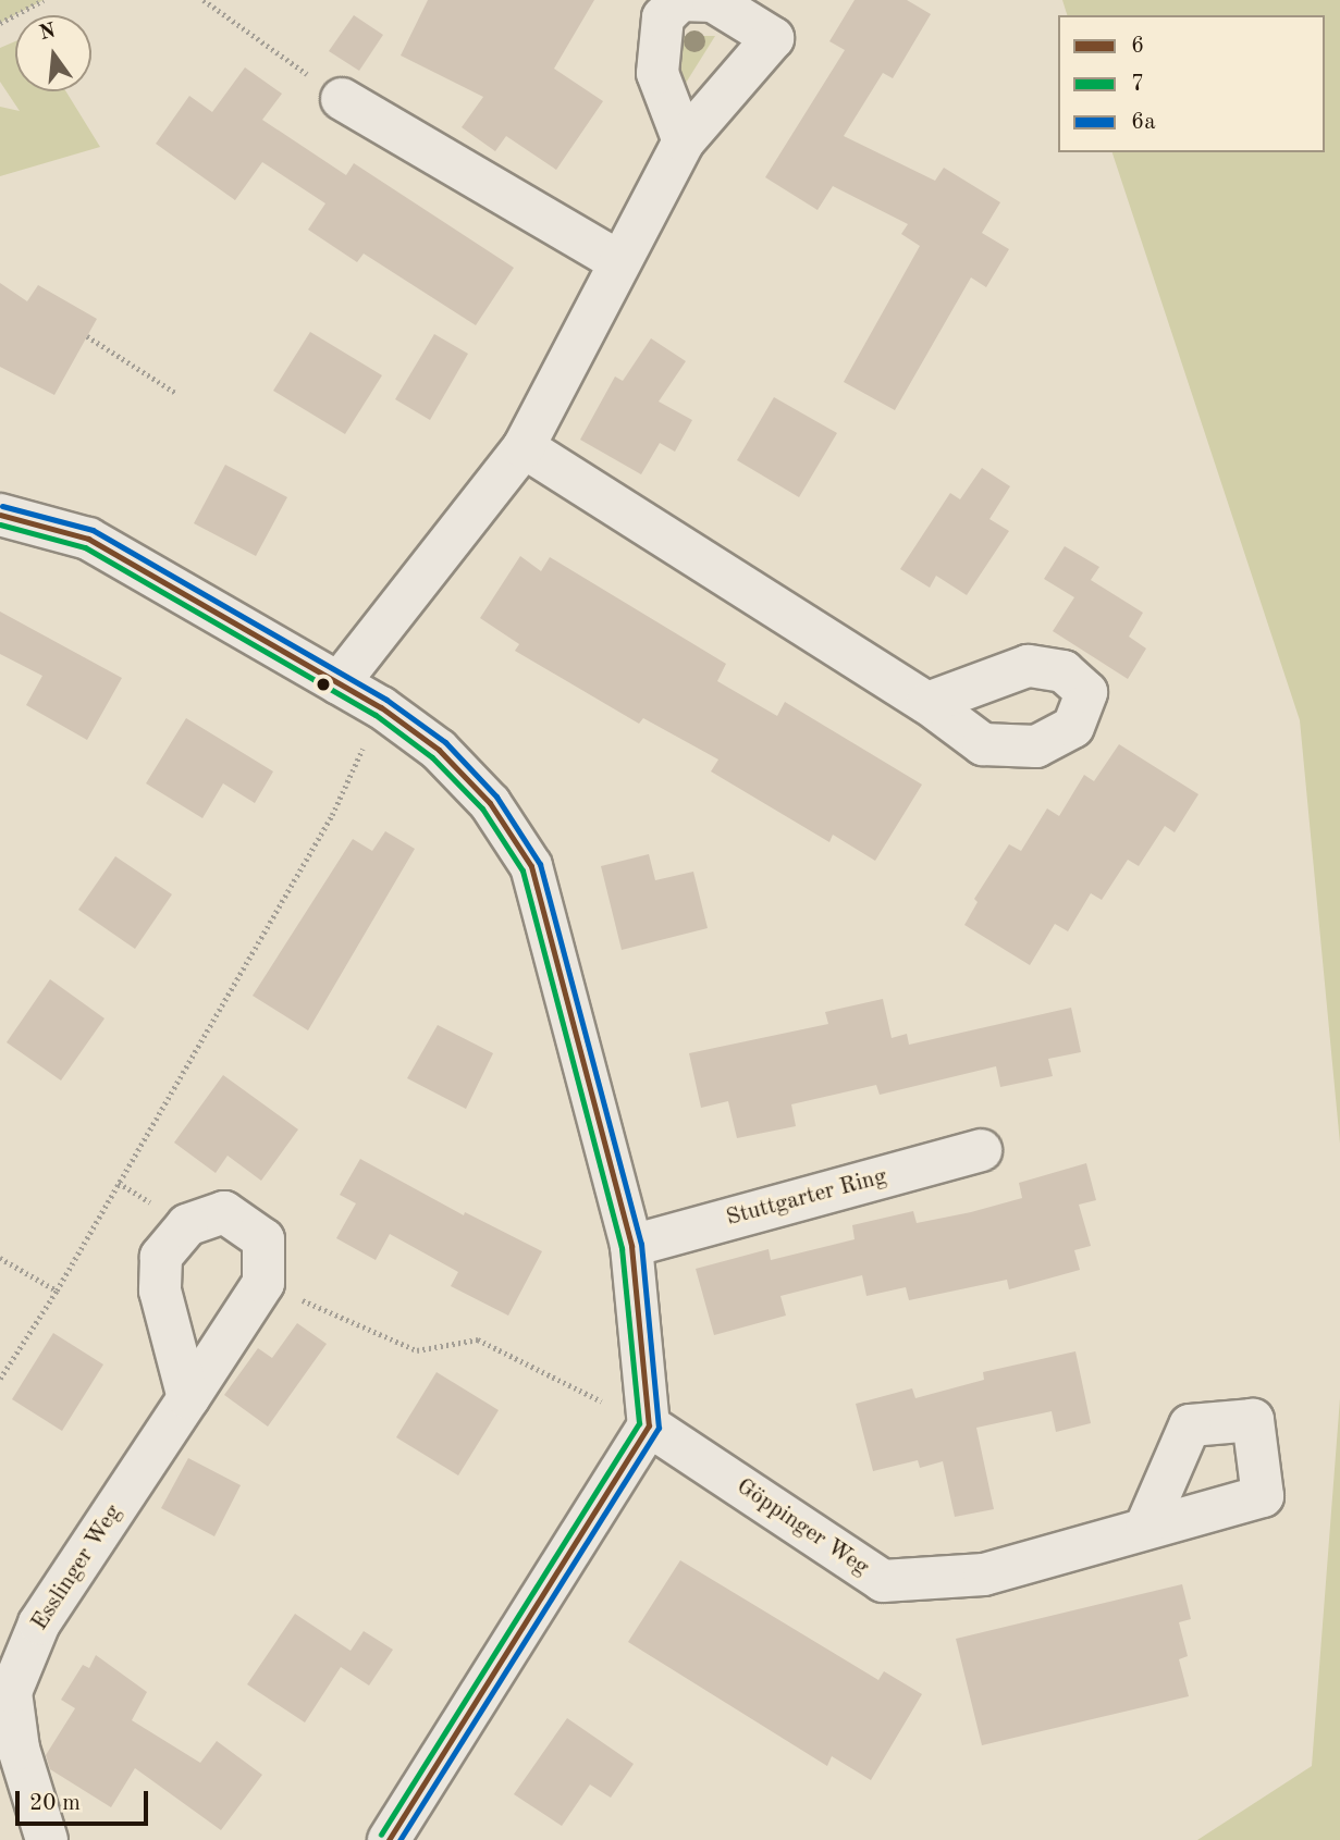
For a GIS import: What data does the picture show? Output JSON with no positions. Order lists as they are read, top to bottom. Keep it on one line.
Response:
{"streets":{"street":["Stuttgarter Ring","Göppinger Weg","Esslinger Weg"]},"lines":["transit line 6a","transit line 6","transit line 7"],"legend":["6","7","6a"],"scale_bar":"20 m","north":"top"}
